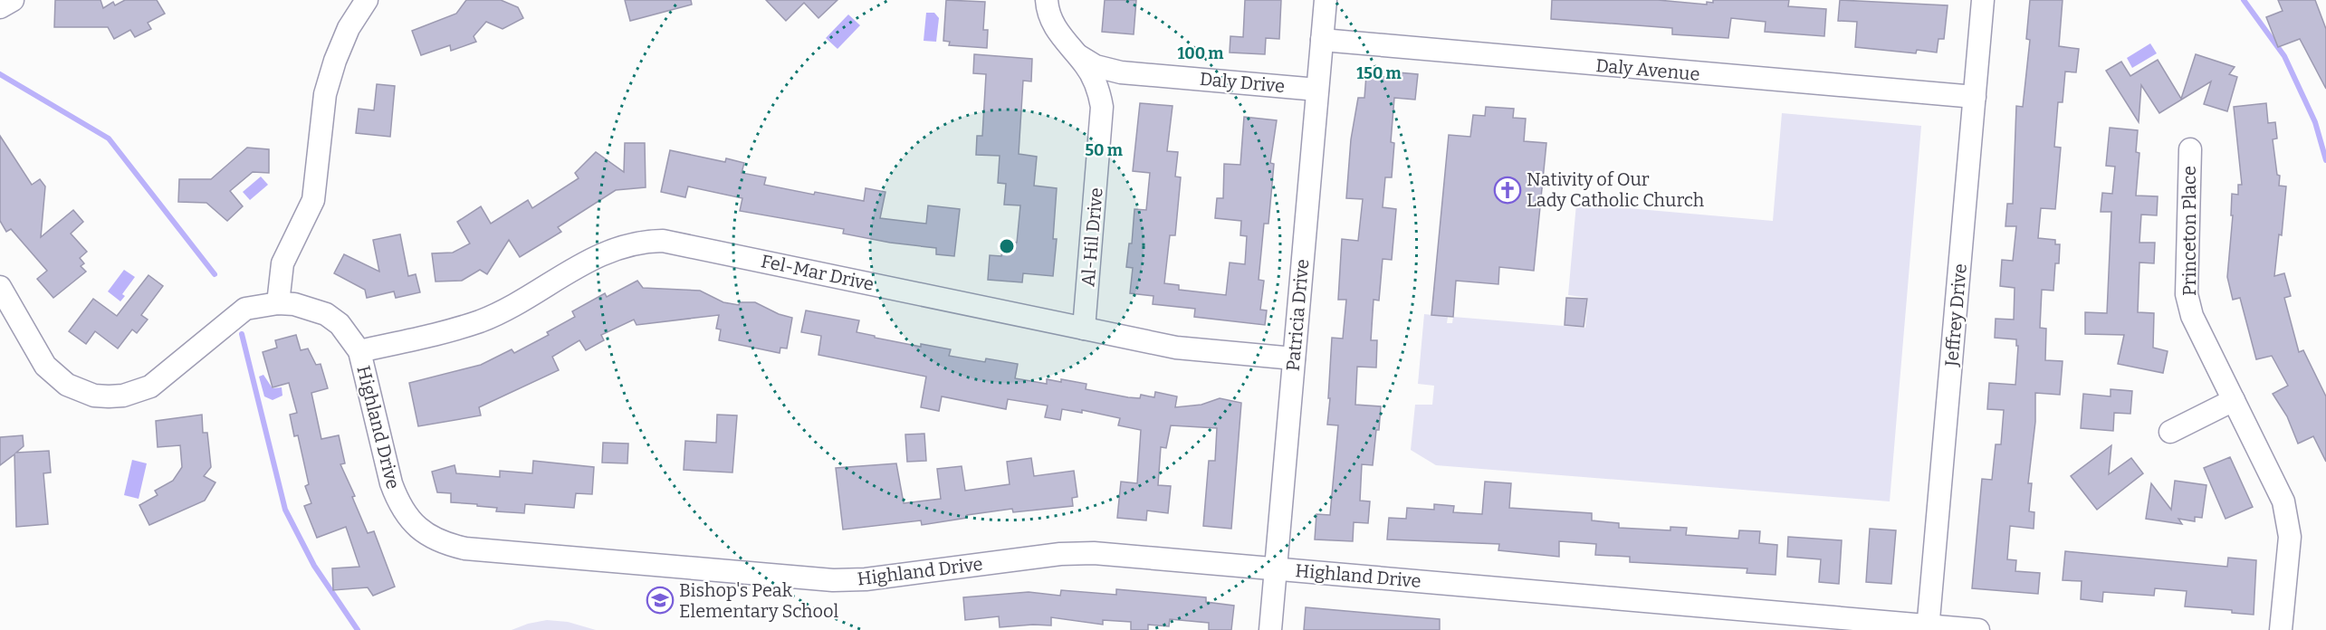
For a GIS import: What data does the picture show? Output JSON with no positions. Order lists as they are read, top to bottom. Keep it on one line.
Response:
{"streets":{"street":["Daly Avenue","Daly Drive","Princeton Place","Al-Hil Drive","Fel-Mar Drive","Patricia Drive","Jeffrey Drive","Highland Drive"]},"crossings":[["Daly Avenue","Patricia Drive"],["Daly Avenue","Jeffrey Drive"],["Daly Drive","Al-Hil Drive"],["Daly Drive","Patricia Drive"],["Al-Hil Drive","Fel-Mar Drive"],["Fel-Mar Drive","Patricia Drive"],["Fel-Mar Drive","Highland Drive"],["Patricia Drive","Highland Drive"],["Jeffrey Drive","Highland Drive"]],"places":{"church":["Nativity of Our Lady Catholic Church"],"school or university":["Bishop's Peak Elementary School"]},"rings":["100 m","150 m","50 m"]}
